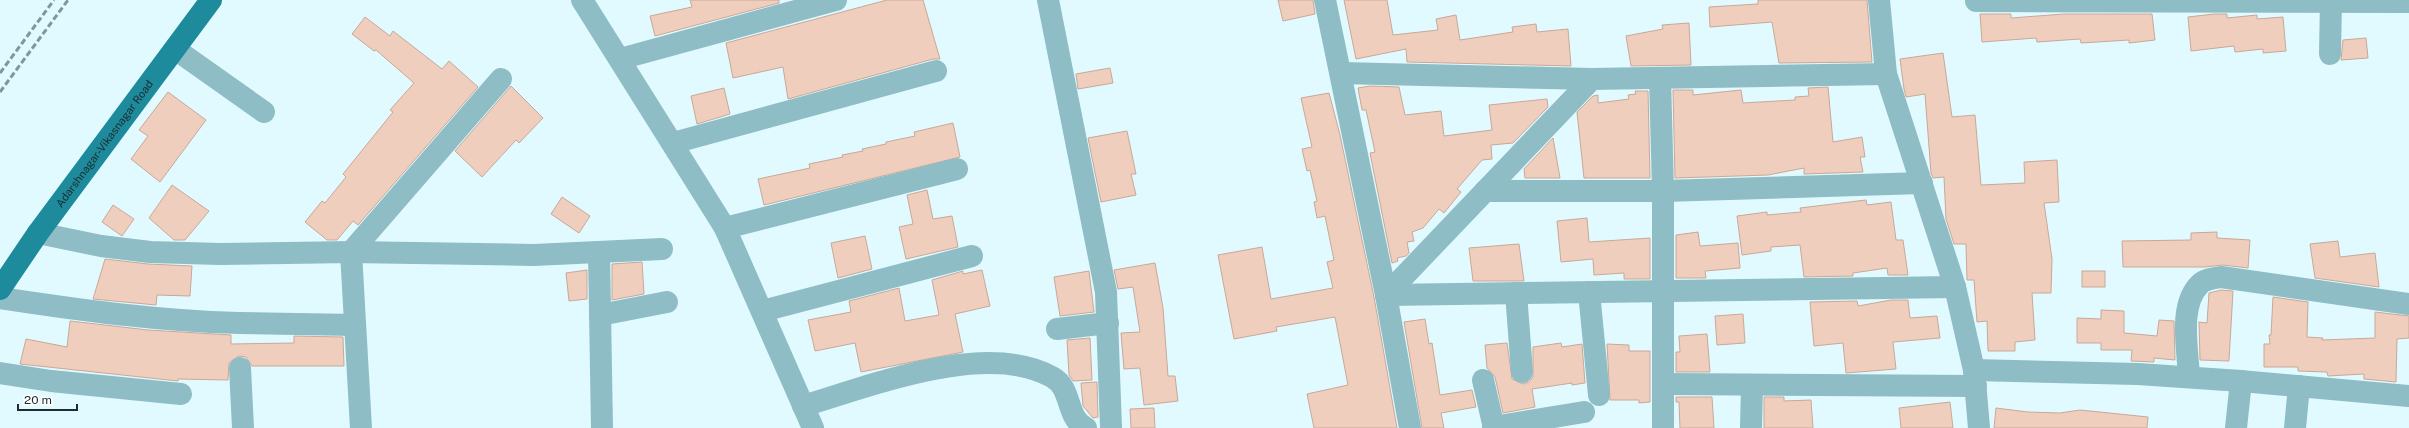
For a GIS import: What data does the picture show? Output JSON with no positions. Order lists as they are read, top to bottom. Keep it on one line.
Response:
{"streets":{"main road":["Adarshnagar-Vikasnagar Road"]},"scale_bar":"20 m"}
